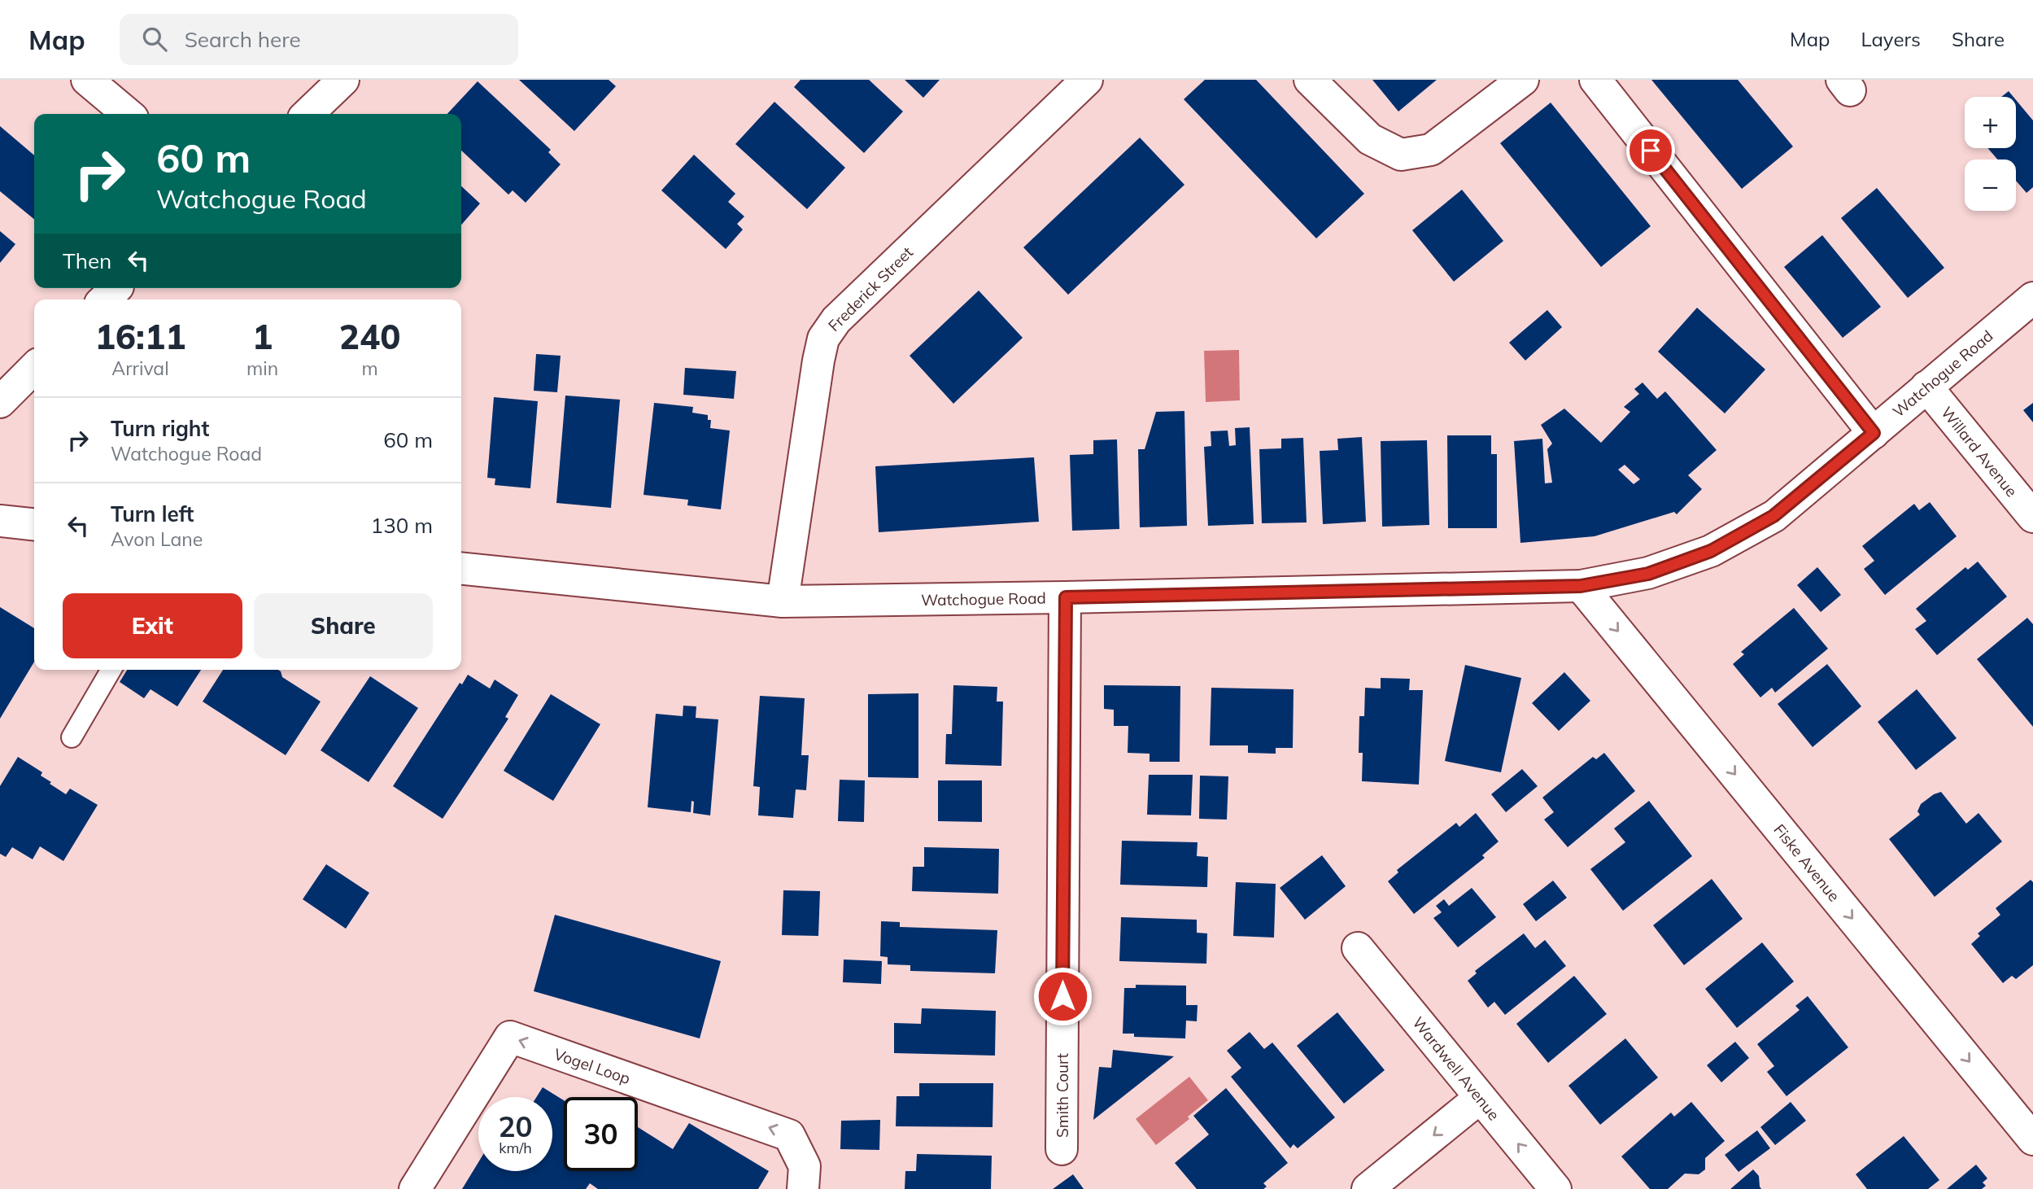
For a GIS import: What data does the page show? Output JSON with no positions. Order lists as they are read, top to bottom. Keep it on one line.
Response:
{"streets":{"street":["Frederick Street","Watchogue Road","Willard Avenue","Fiske Avenue","Vogel Loop","Wardwell Avenue","Smith Court"]},"crossings":[["Frederick Street","Watchogue Road"],["Watchogue Road","Willard Avenue"],["Watchogue Road","Fiske Avenue"],["Watchogue Road","Smith Court"]],"one_way":["Fiske Avenue","Wardwell Avenue"],"page":{"header":"Map","search":"Search here","nav":["Map","Layers","Share"],"map_buttons":["+","−"],"turn":["60 m","Watchogue Road"],"then":"Then","eta":["16:11","Arrival","1","min","240","m"],"list":[{"name":"Turn right","note":"Watchogue Road","value":"60 m"},{"name":"Turn left","note":"Avon Lane","value":"130 m"}],"buttons":["Exit","Share"],"speed":"20 km/h","limit":"30"}}
